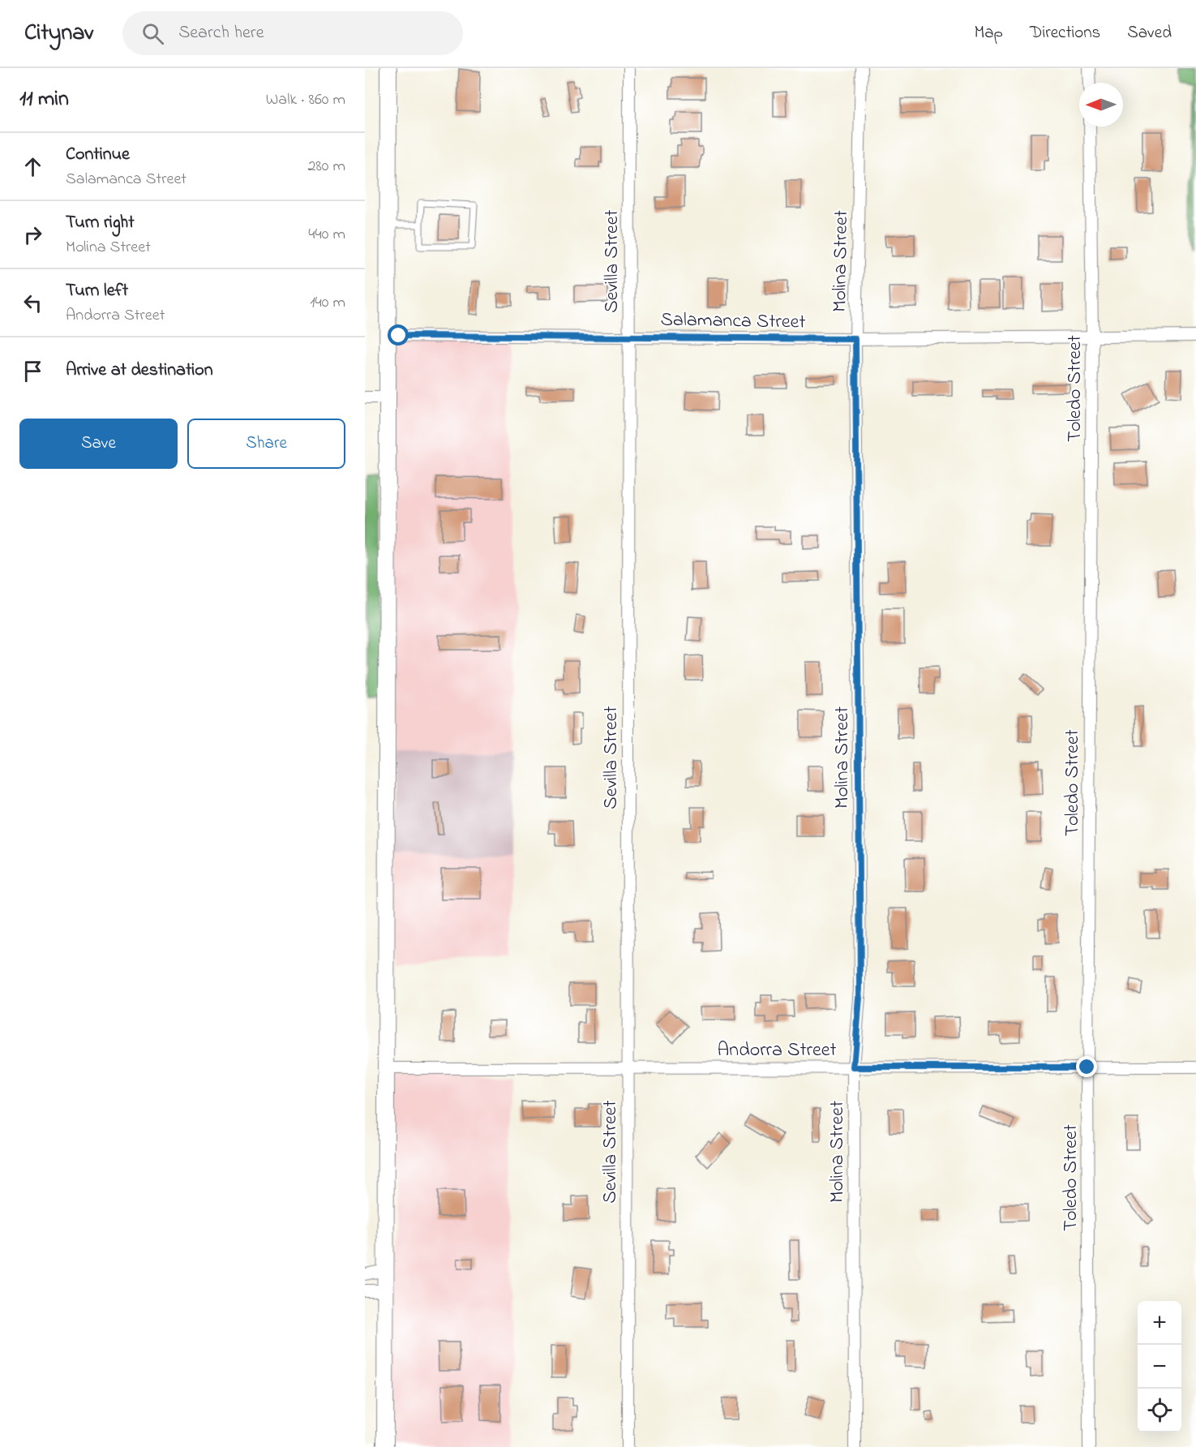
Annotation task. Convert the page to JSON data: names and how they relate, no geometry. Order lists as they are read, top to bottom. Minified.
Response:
{"streets":{"street":["Sevilla Street","Molina Street","Salamanca Street","Toledo Street","Andorra Street"]},"crossings":[["Sevilla Street","Salamanca Street"],["Sevilla Street","Andorra Street"],["Molina Street","Salamanca Street"],["Molina Street","Andorra Street"],["Salamanca Street","Toledo Street"],["Toledo Street","Andorra Street"]],"north":"left","page":{"header":"Citynav","search":"Search here","nav":["Map","Directions","Saved"],"heading":["11 min","Walk · 860 m"],"list":[["Continue","Salamanca Street","280 m"],["Turn right","Molina Street","440 m"],["Turn left","Andorra Street","140 m"],"Arrive at destination"],"buttons":["Save","Share"],"map_buttons":["+","−"]}}
